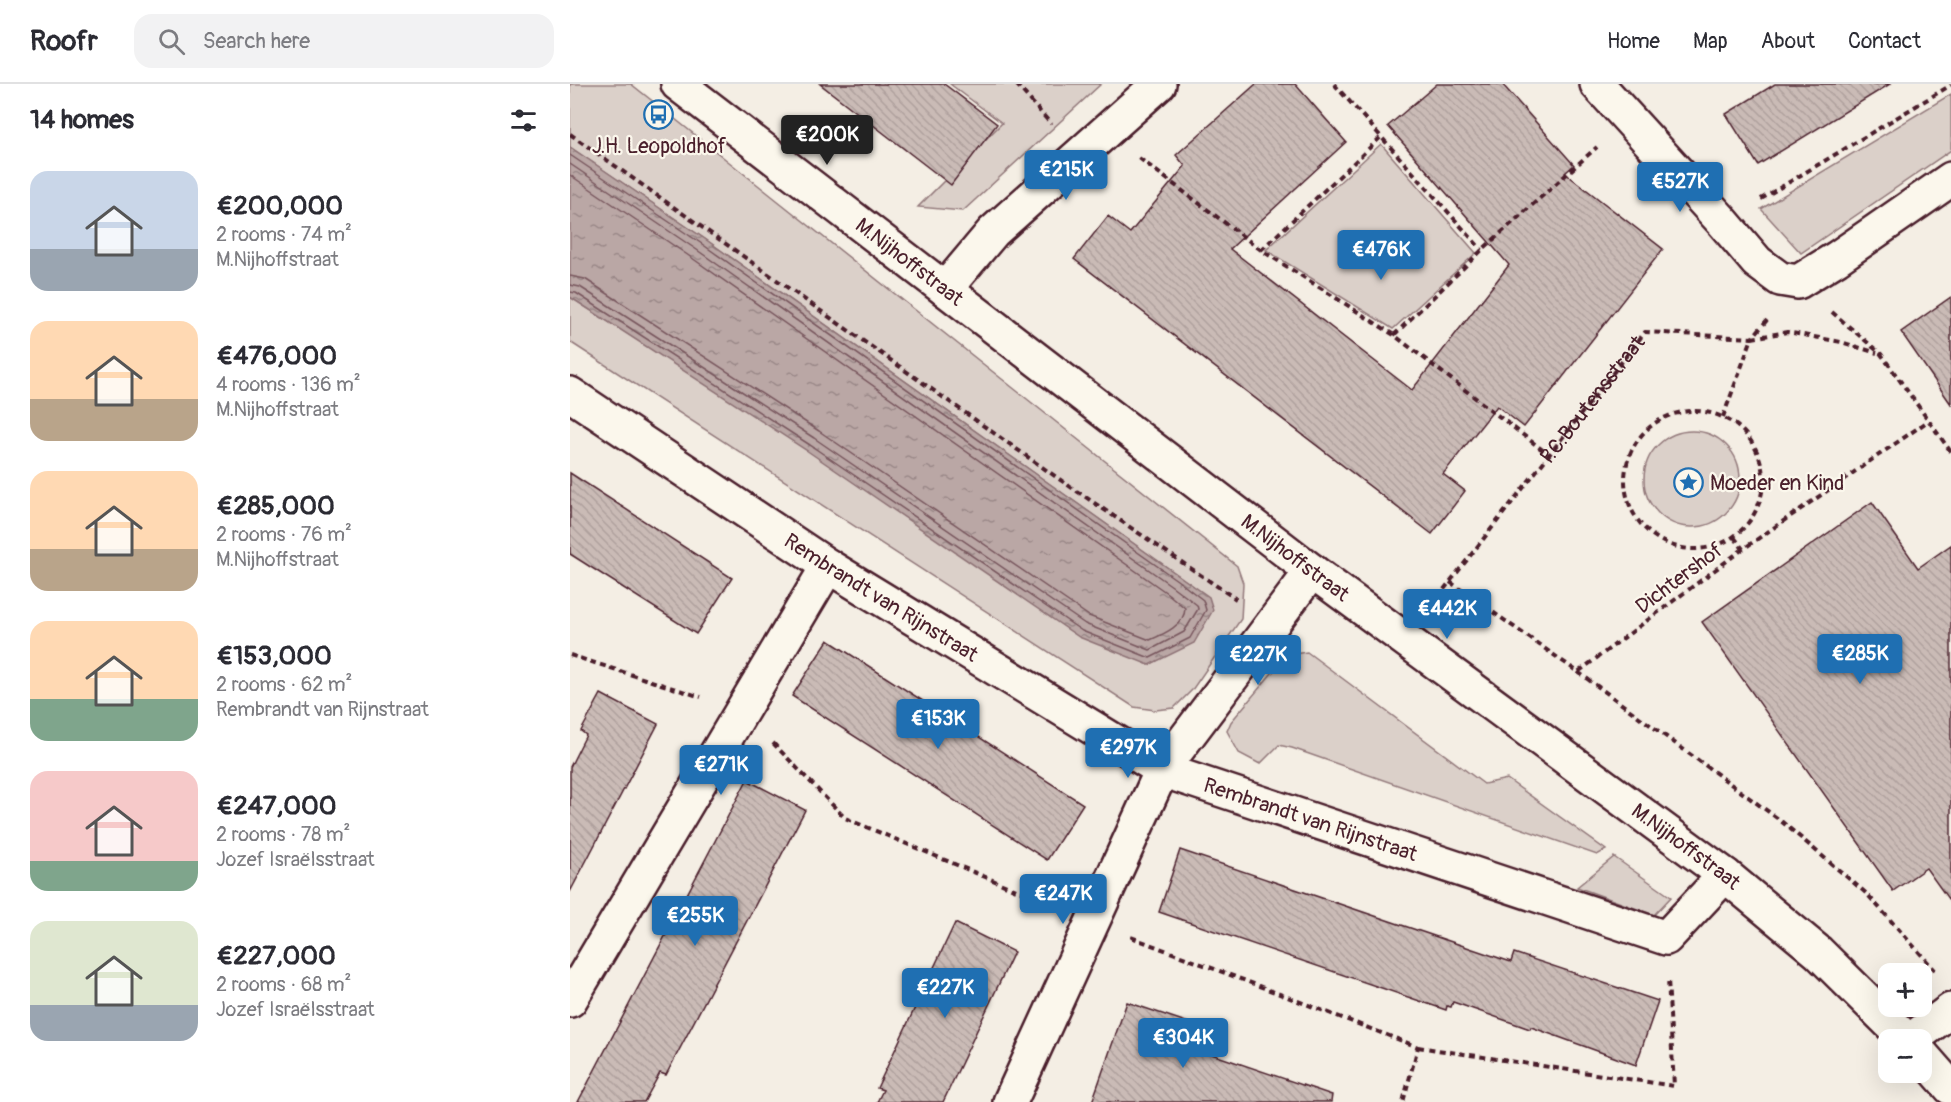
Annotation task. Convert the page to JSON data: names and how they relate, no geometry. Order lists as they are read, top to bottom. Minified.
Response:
{"streets":{"street":["M.Nijhoffstraat","Rembrandt van Rijnstraat"],"path":["P.C.Boutensstraat","Dichtershof"]},"crossings":[["M.Nijhoffstraat","P.C.Boutensstraat"]],"places":{"bus stop":["J.H. Leopoldhof"],"place":["Moeder en Kind"]},"page":{"header":"Roofr","search":"Search here","nav":["Home","Map","About","Contact"],"heading":"14 homes","price":["€200K","€215K","€527K","€476K","€442K","€285K","€227K","€153K","€297K","€271K","€247K","€255K","€227K","€304K"],"list":[{"name":"€200,000","note":"2 rooms · 74 m² · M.Nijhoffstraat"},{"name":"€476,000","note":"4 rooms · 136 m² · M.Nijhoffstraat"},{"name":"€285,000","note":"2 rooms · 76 m² · M.Nijhoffstraat"},{"name":"€153,000","note":"2 rooms · 62 m² · Rembrandt van Rijnstraat"},{"name":"€247,000","note":"2 rooms · 78 m² · Jozef Israëlsstraat"},{"name":"€227,000","note":"2 rooms · 68 m² · Jozef Israëlsstraat"}],"map_buttons":["+","−"]}}
